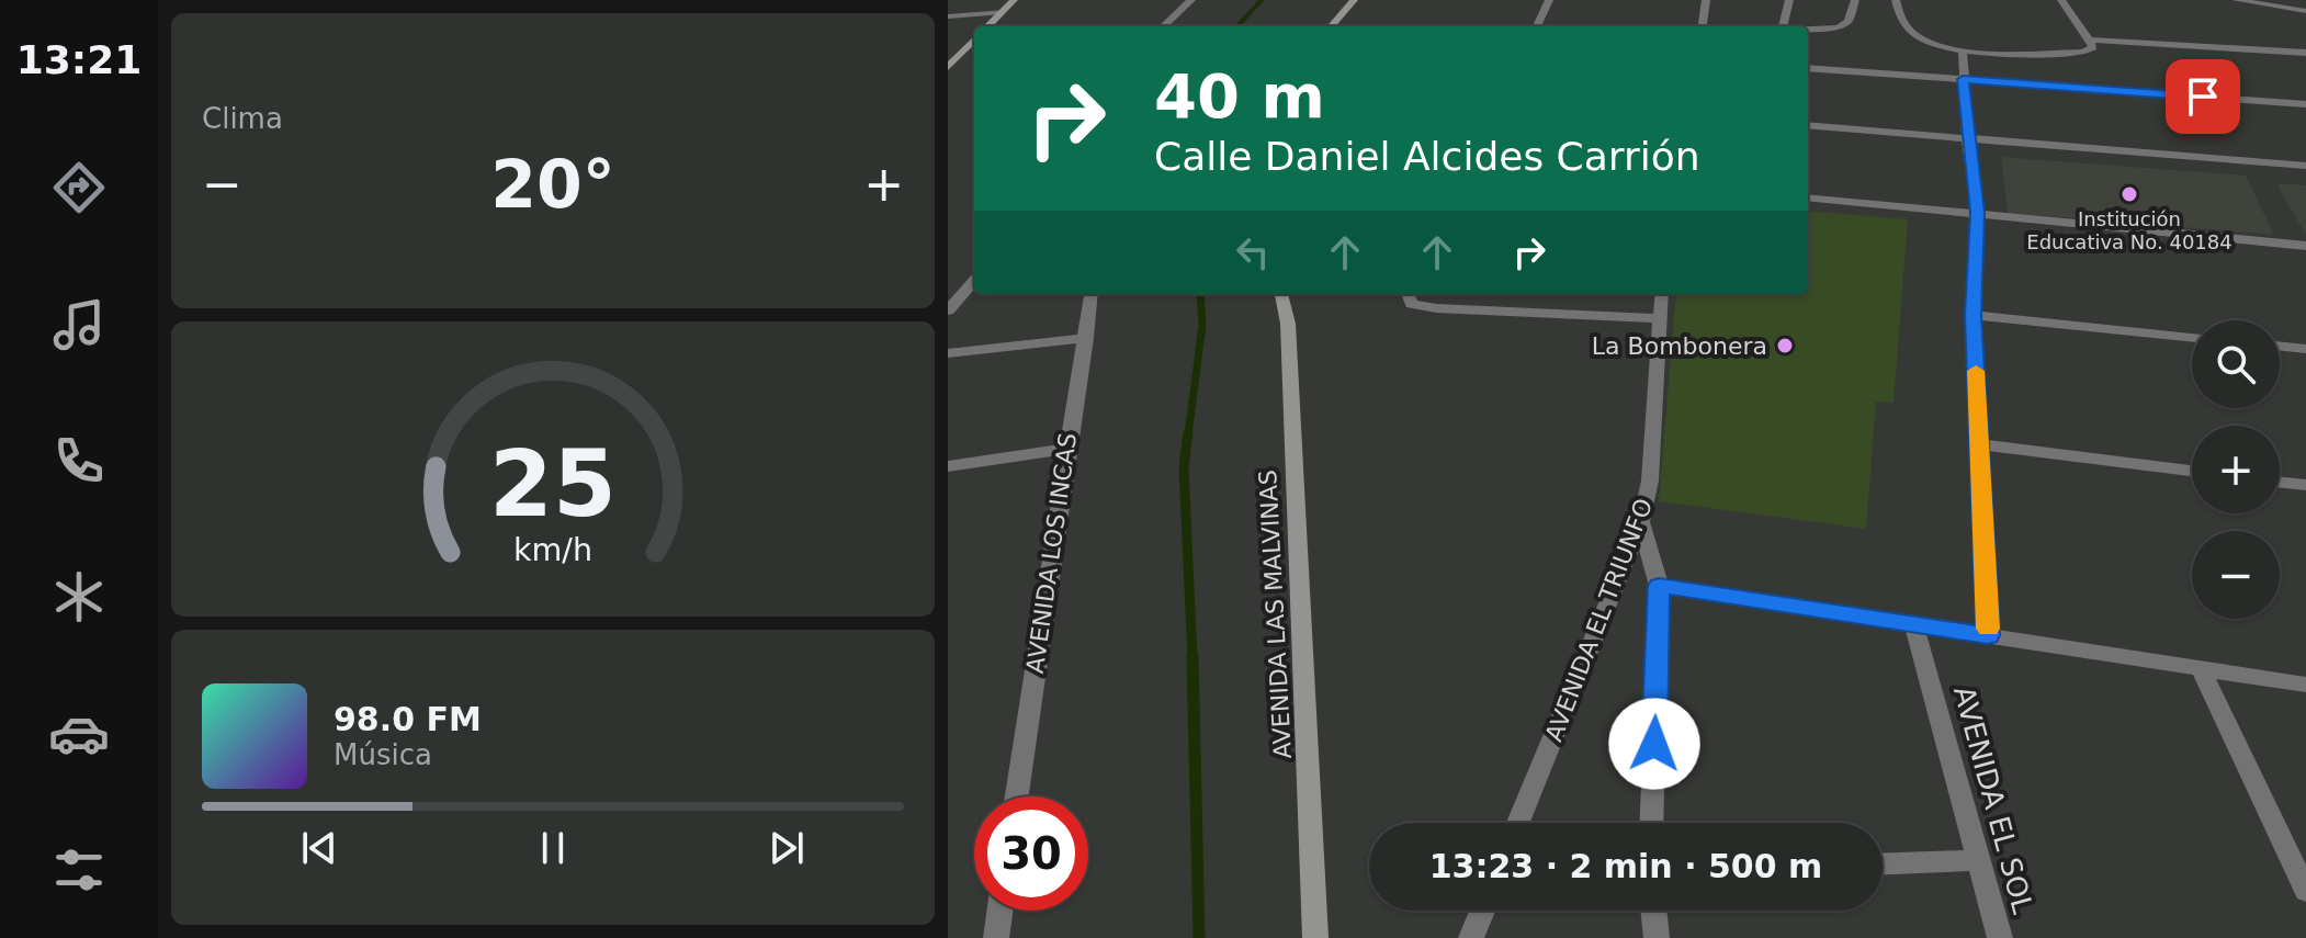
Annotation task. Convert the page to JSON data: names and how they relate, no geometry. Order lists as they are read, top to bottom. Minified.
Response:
{"streets":{"street":["AVENIDA LOS INCAS","AVENIDA LAS MALVINAS","AVENIDA EL TRIUNFO","AVENIDA EL SOL"]},"places":["Institución Educativa No. 40184","La Bombonera"],"page":{"tabs":"13:21","tile":"Clima","turn":["40 m","Calle Daniel Alcides Carrión"],"heat":["−","20°","+"],"map_buttons":["+","−"],"song":["98.0 FM","Música"],"limit":"30","trip":"13:23 · 2 min · 500 m","gauge":["25","km/h"]}}
